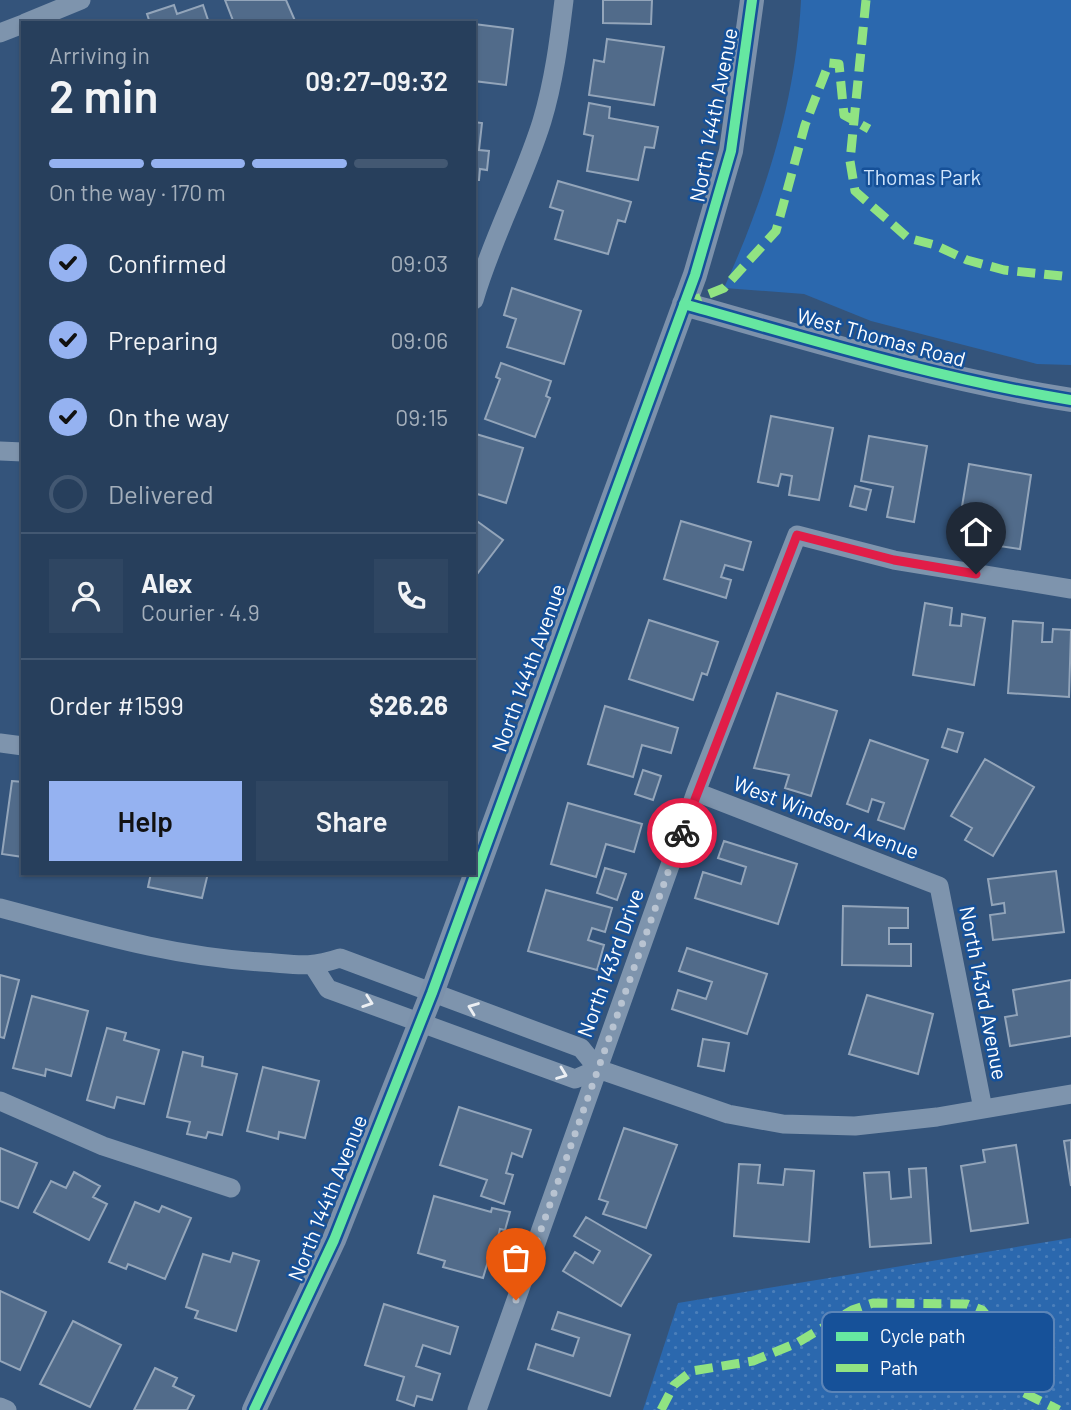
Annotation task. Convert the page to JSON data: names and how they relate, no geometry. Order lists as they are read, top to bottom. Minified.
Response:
{"streets":{"main road":["North 144th Avenue","West Thomas Road"],"street":["West Windsor Avenue","North 143rd Drive","North 143rd Avenue"]},"crossings":[["North 144th Avenue","West Thomas Road"],["West Windsor Avenue","North 143rd Drive"],["West Windsor Avenue","North 143rd Avenue"]],"parks":["Thomas Park"],"legend":["Cycle path","Path"],"page":{"heading":["2 min","Arriving in","09:27–09:32"],"panel":["Alex","Courier · 4.9","Order #1599","$26.26"],"bar":"On the way · 170 m","list":[["Confirmed","09:03"],["Preparing","09:06"],["On the way","09:15"],"Delivered"],"buttons":["Help","Share"]}}
